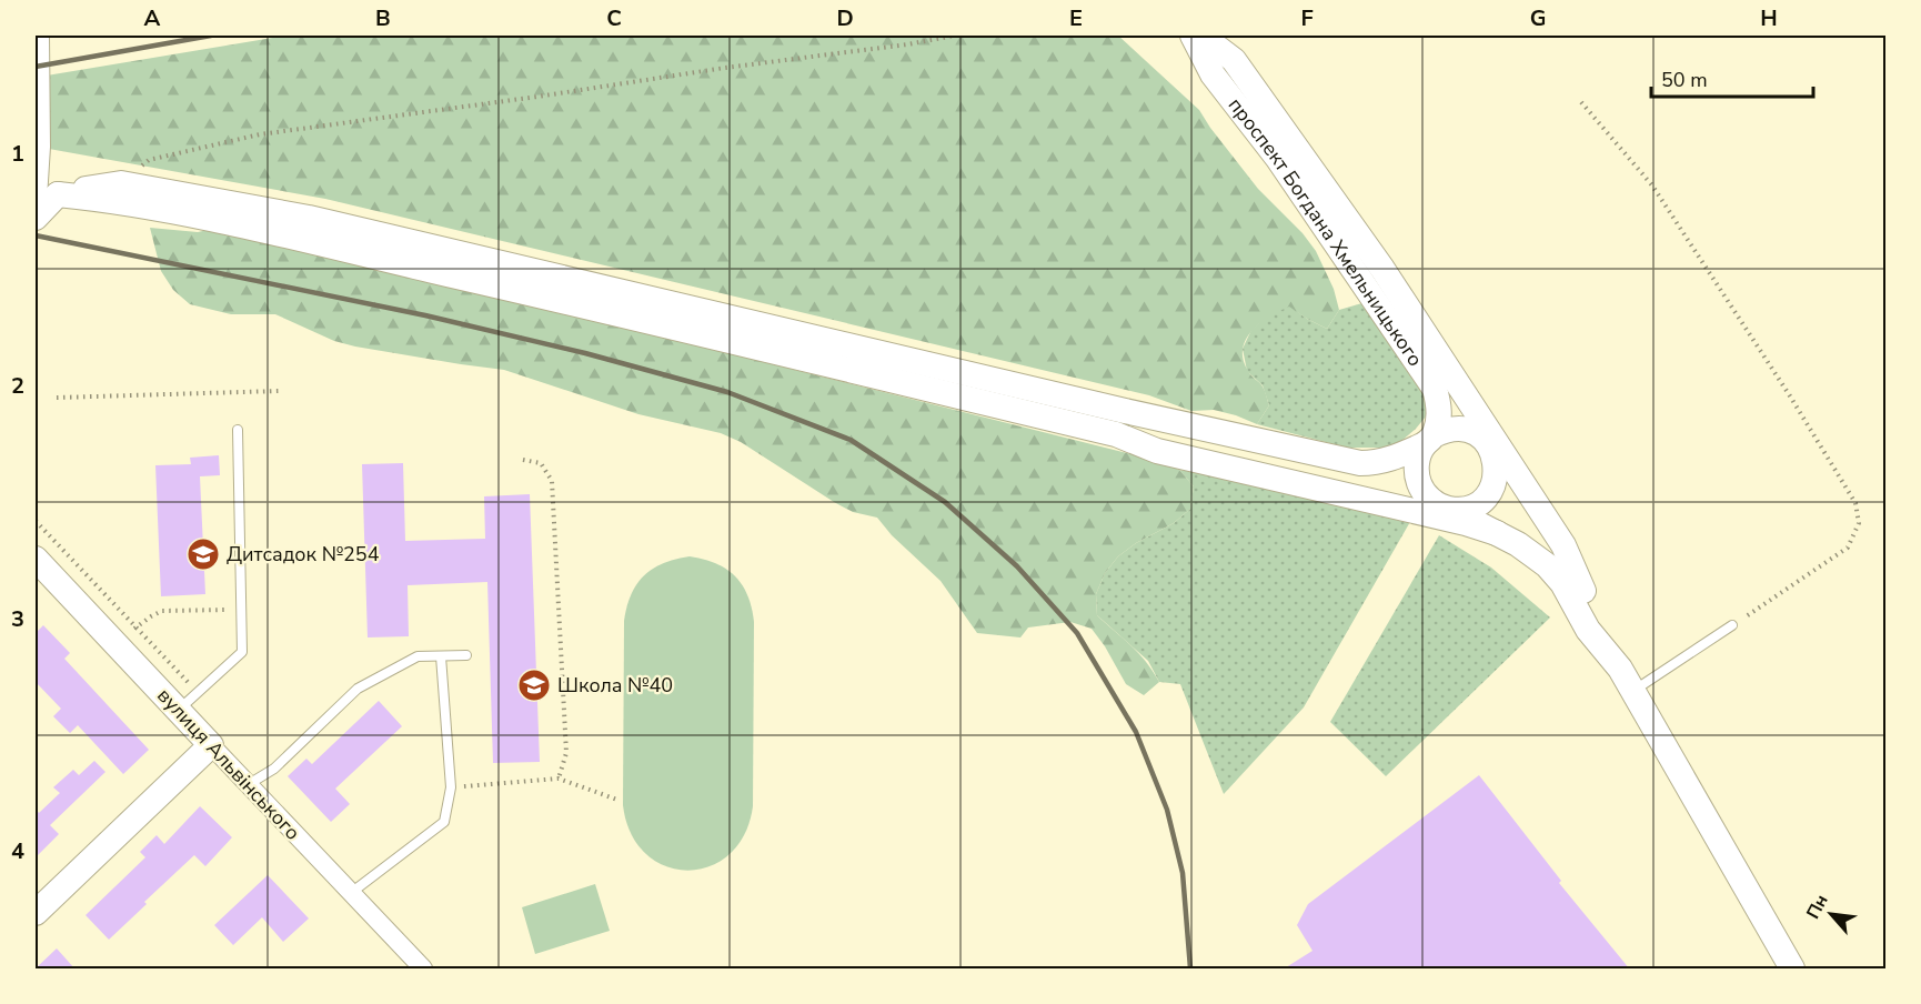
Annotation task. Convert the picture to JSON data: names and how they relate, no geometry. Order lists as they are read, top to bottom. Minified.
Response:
{"streets":{"street":["проспект Богдана Хмельницького","вулиця Альвінського"]},"places":{"school or university":["Дитсадок №254","Школа №40"]},"scale_bar":"50 m","north":"top left","grid":{"columns":["A","B","C","D","E","F","G","H"],"rows":["1","2","3","4"]}}
